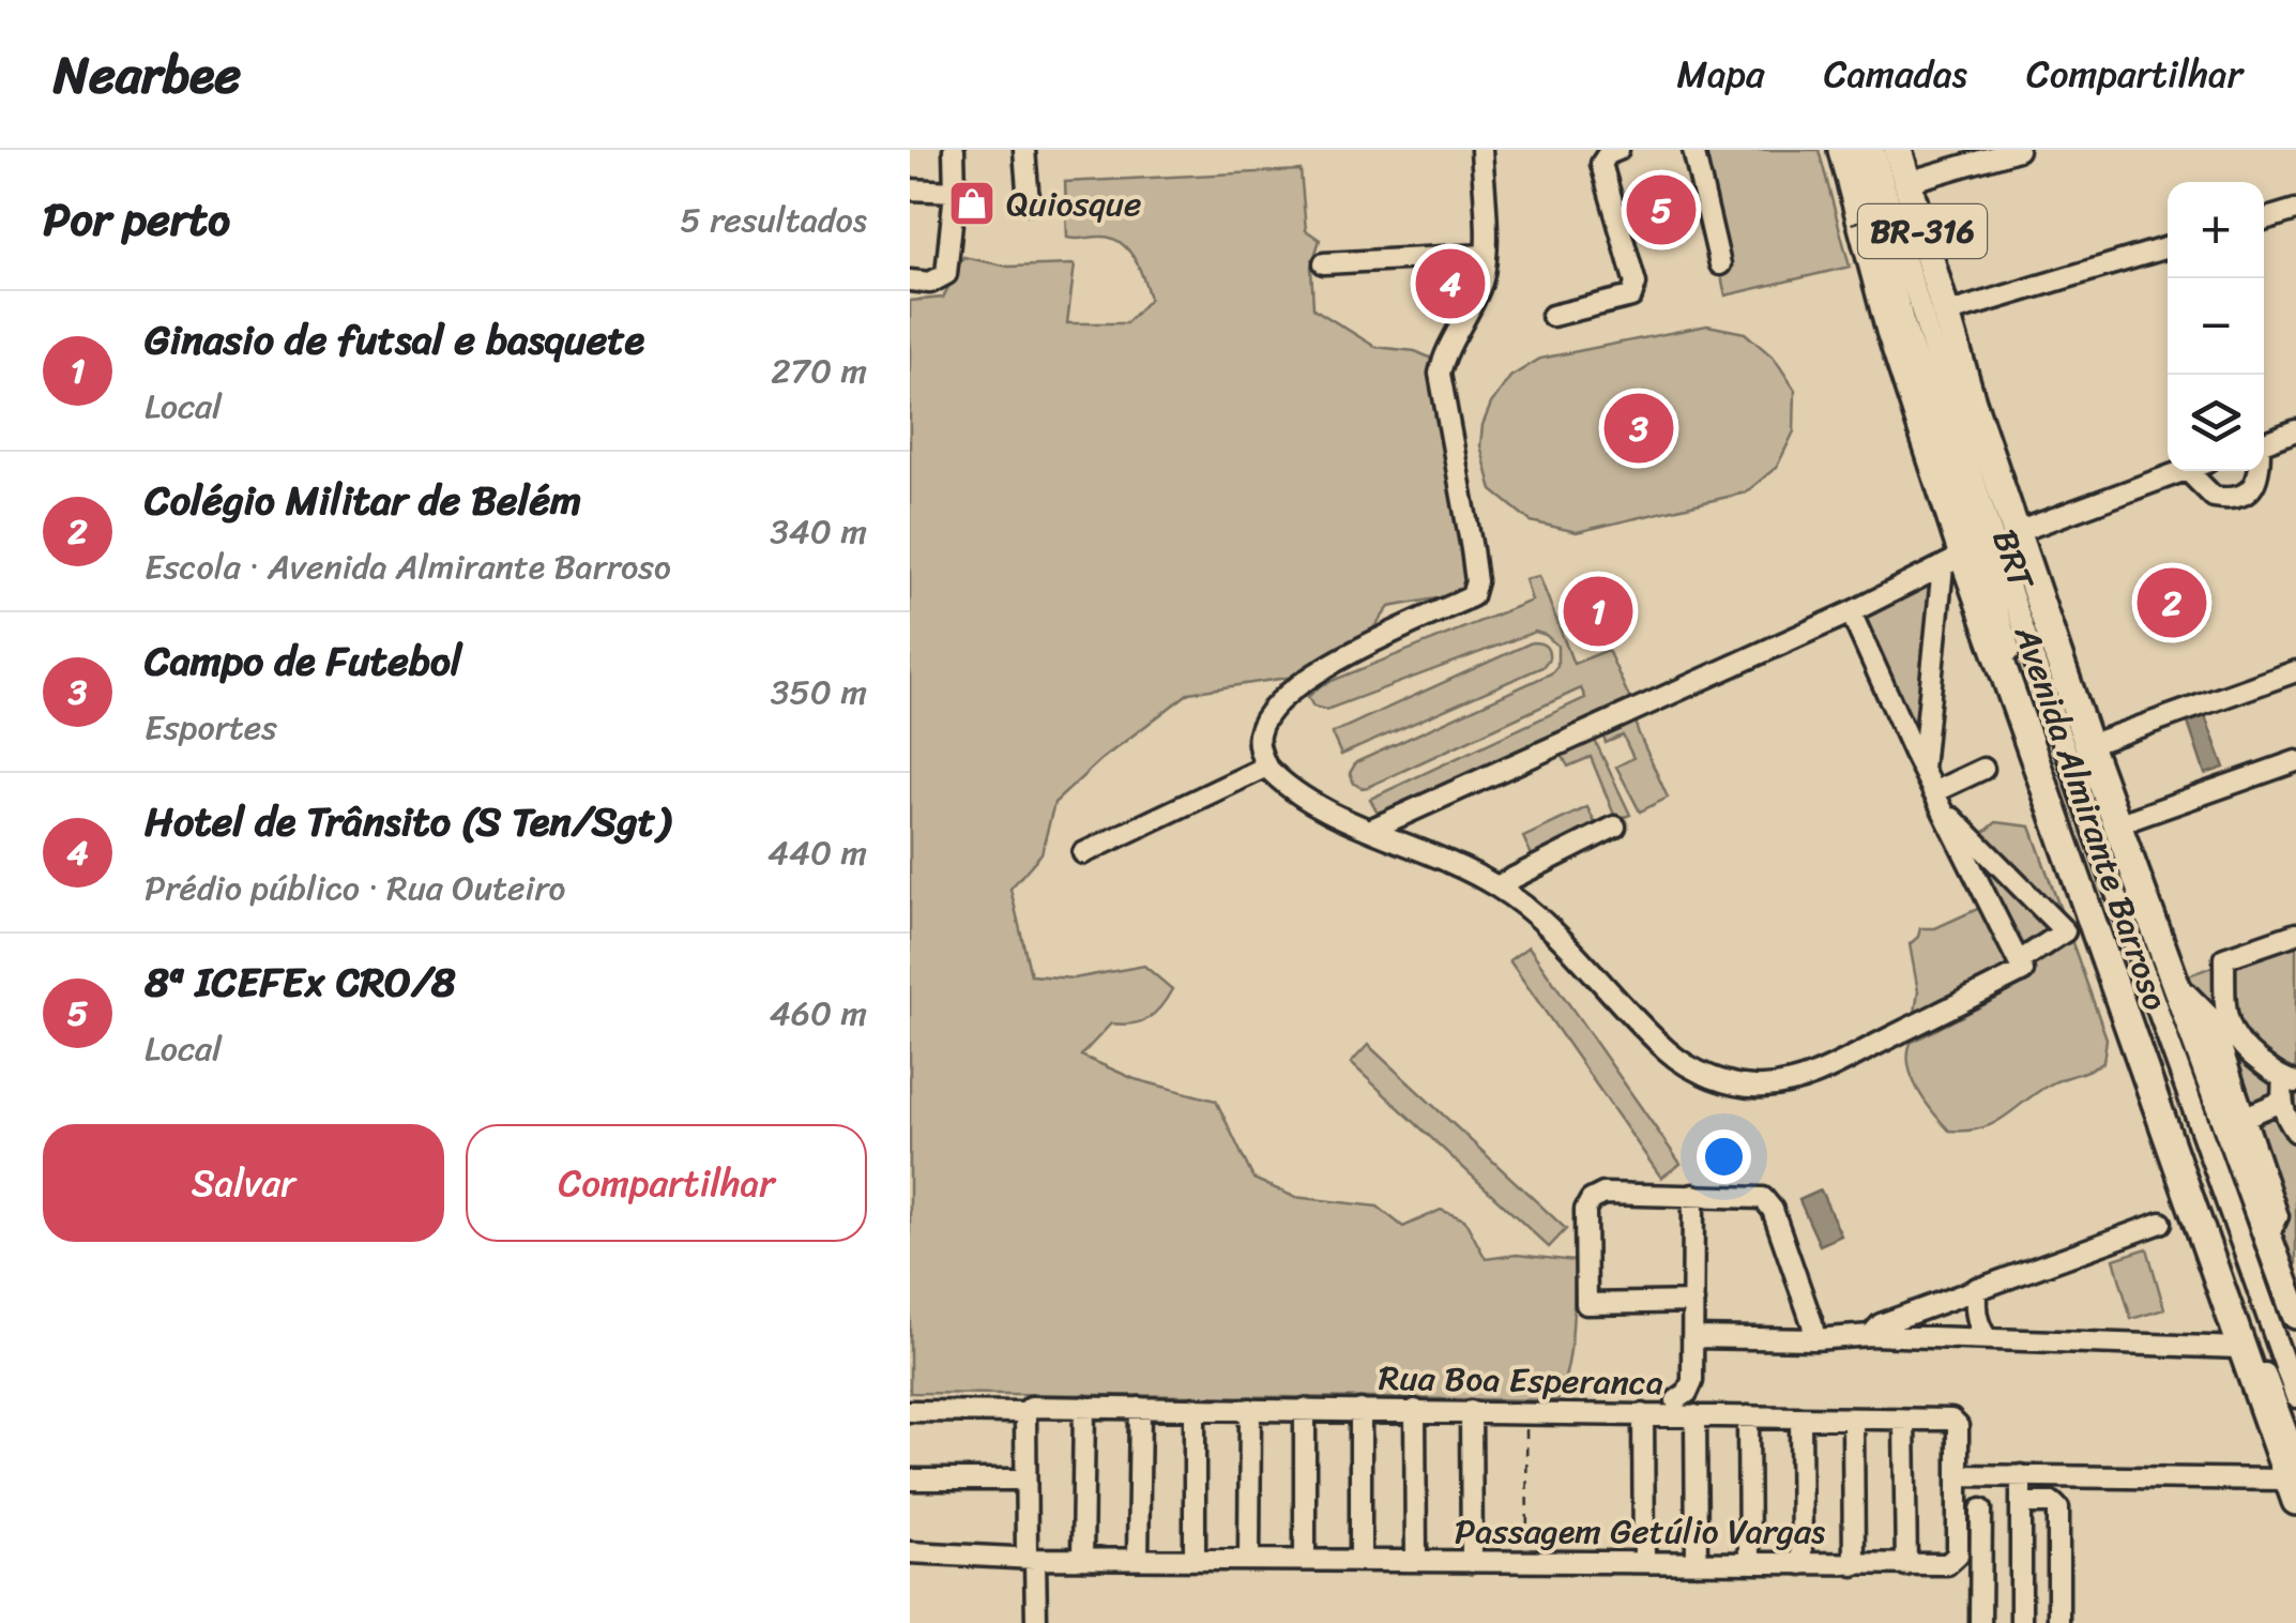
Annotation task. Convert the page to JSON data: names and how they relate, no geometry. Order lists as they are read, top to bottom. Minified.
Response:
{"streets":{"highway":["BR-316","Avenida Almirante Barroso"],"street":["BRT","Rua Boa Esperanca","Passagem Getúlio Vargas"]},"crossings":[["BRT","Avenida Almirante Barroso"],["Rua Boa Esperanca","Passagem Getúlio Vargas"]],"places":{"shop":["Quiosque"]},"page":{"header":"Nearbee","nav":["Mapa","Camadas","Compartilhar"],"heading":["Por perto","5 resultados"],"pins":["5","4","3","2","1"],"map_buttons":["+","−"],"list":[{"mark":"1","name":"Ginasio de futsal e basquete","note":"Local","value":"270 m"},{"mark":"2","name":"Colégio Militar de Belém","note":"Escola · Avenida Almirante Barroso","value":"340 m"},{"mark":"3","name":"Campo de Futebol","note":"Esportes","value":"350 m"},{"mark":"4","name":"Hotel de Trânsito (S Ten/Sgt)","note":"Prédio público · Rua Outeiro","value":"440 m"},{"mark":"5","name":"8ª ICEFEx CRO/8","note":"Local","value":"460 m"}],"buttons":["Salvar","Compartilhar"]}}
